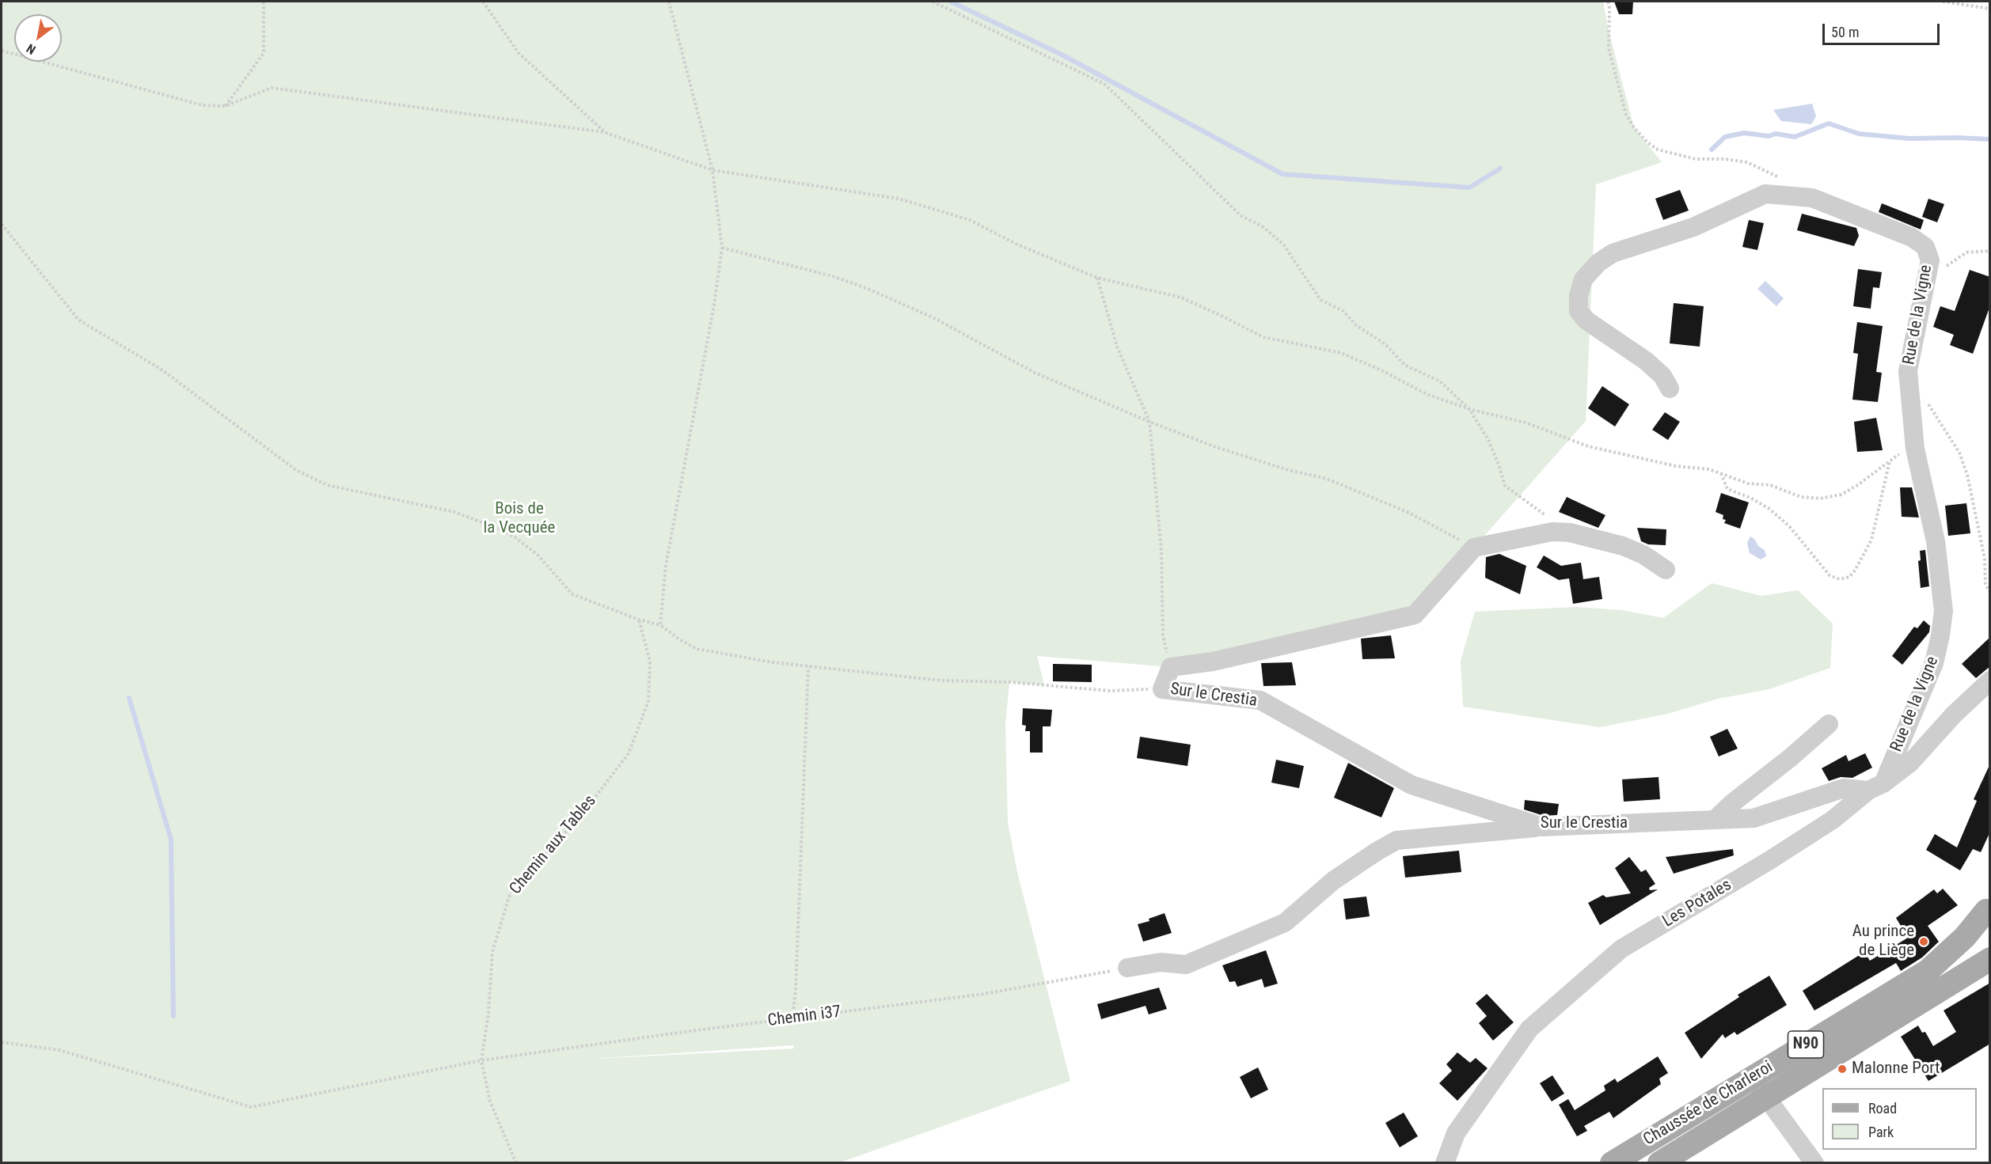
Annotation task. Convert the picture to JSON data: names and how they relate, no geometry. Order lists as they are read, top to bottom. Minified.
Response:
{"streets":{"main road":["N90","Chaussée de Charleroi"],"street":["Rue de la Vigne","Sur le Crestia","Les Potales"],"path":["Chemin aux Tables","Chemin i37"]},"crossings":[["Rue de la Vigne","Sur le Crestia"],["Rue de la Vigne","Les Potales"],["Sur le Crestia","Les Potales"],["Chemin aux Tables","Chemin i37"]],"parks":["Bois de la Vecquée"],"places":["Au prince de Liège","Malonne Port"],"legend":["Road","Park"],"scale_bar":"50 m","north":"bottom left"}
